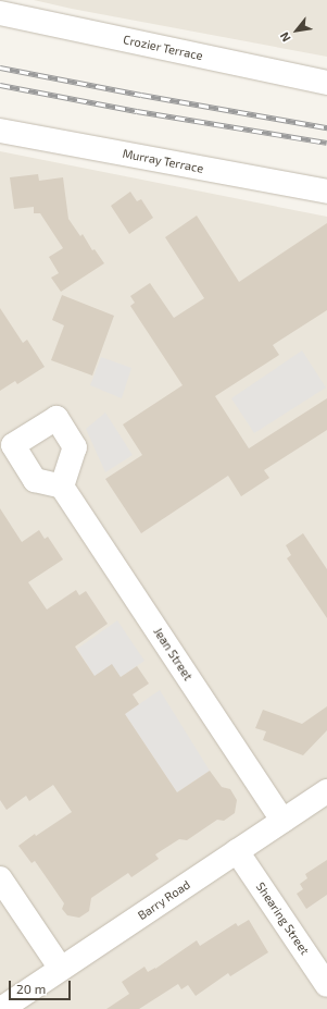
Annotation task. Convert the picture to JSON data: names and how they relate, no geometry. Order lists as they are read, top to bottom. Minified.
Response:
{"streets":{"street":["Crozier Terrace","Murray Terrace","Jean Street","Barry Road","Shearing Street"]},"crossings":[["Jean Street","Barry Road"],["Barry Road","Shearing Street"]],"scale_bar":"20 m","north":"bottom left"}
